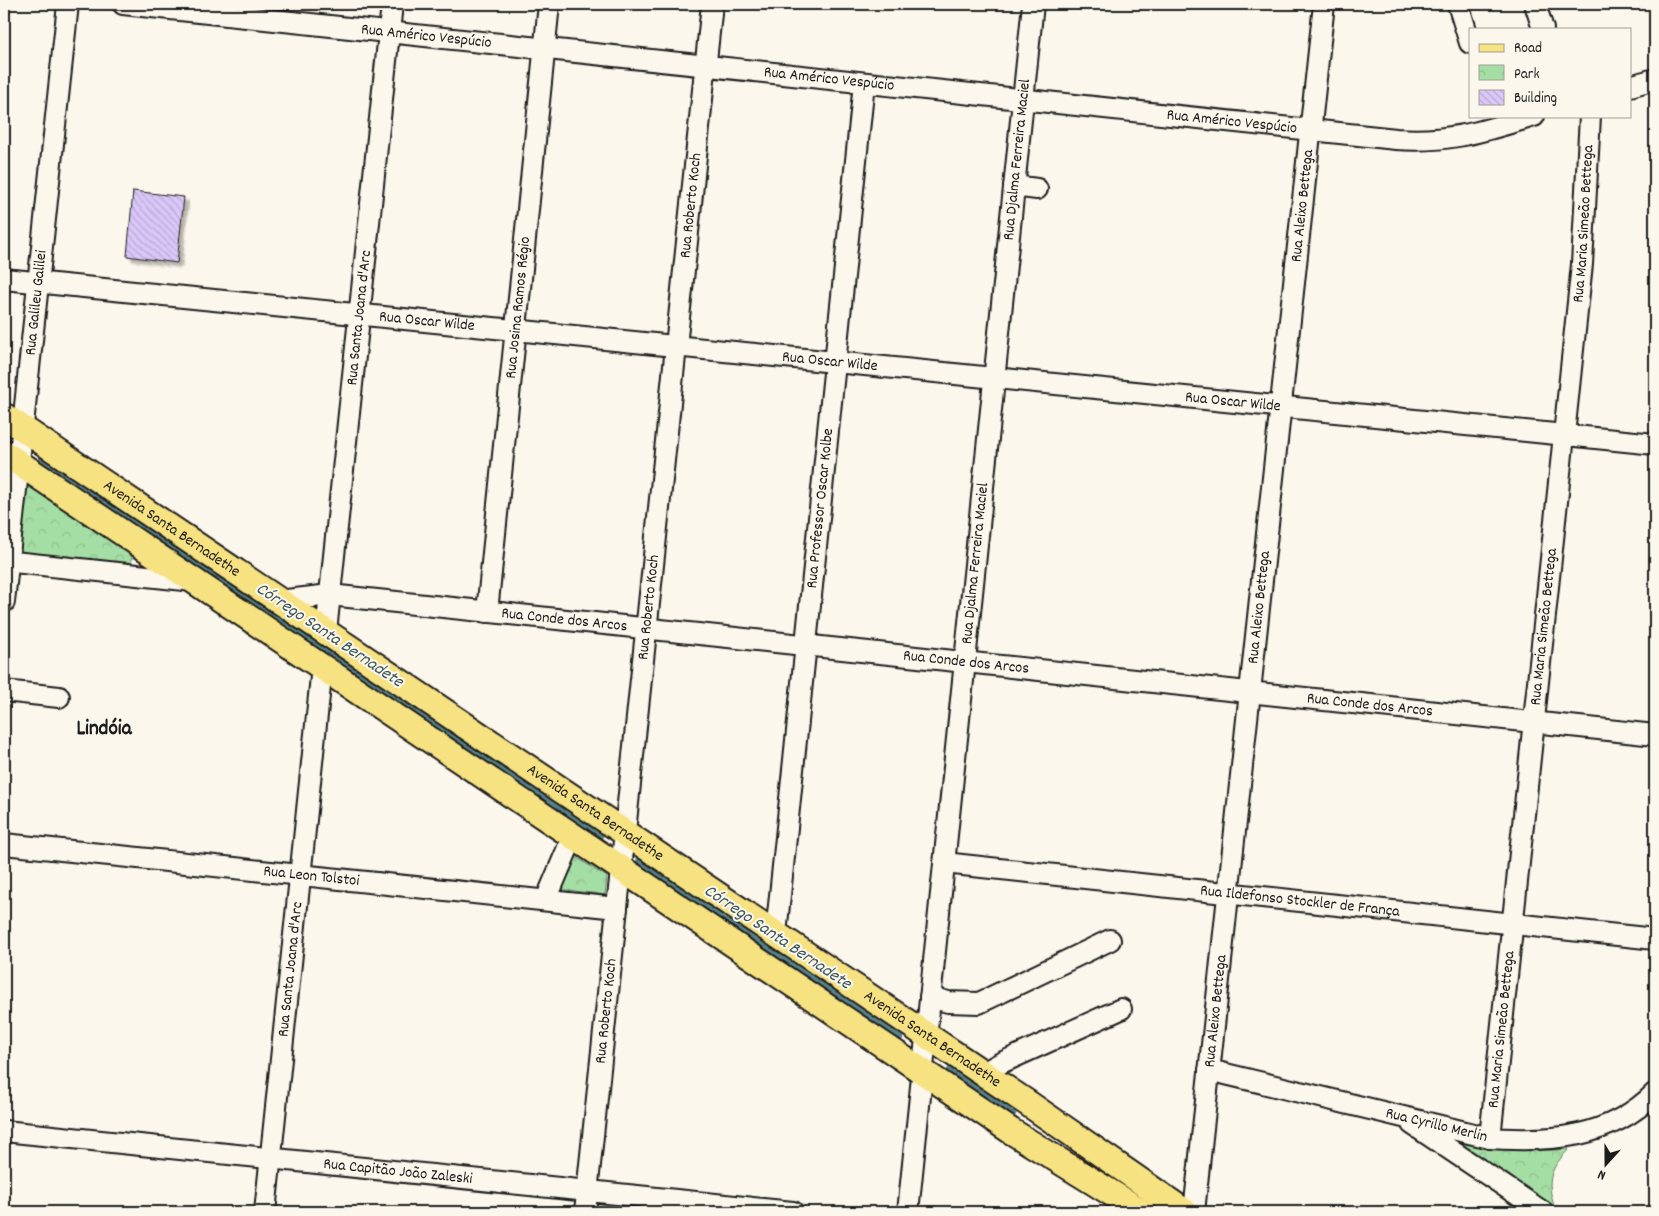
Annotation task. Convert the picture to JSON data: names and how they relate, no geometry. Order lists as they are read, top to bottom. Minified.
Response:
{"streets":{"main road":["Avenida Santa Bernadethe"],"street":["Rua Américo Vespúcio","Rua Djalma Ferreira Maciel","Rua Roberto Koch","Rua Aleixo Bettega","Rua Maria Simeão Bettega","Rua Galileu Galilei","Rua Josina Ramos Régio","Rua Santa Joana d'Arc","Rua Oscar Wilde","Rua Professor Oscar Kolbe","Rua Conde dos Arcos","Rua Leon Tolstoi","Rua Ildefonso Stockler de França","Rua Cyrillo Merlin","Rua Capitão João Zaleski"]},"crossings":[["Rua Américo Vespúcio","Rua Djalma Ferreira Maciel"],["Rua Américo Vespúcio","Rua Roberto Koch"],["Rua Américo Vespúcio","Rua Aleixo Bettega"],["Rua Américo Vespúcio","Rua Josina Ramos Régio"],["Rua Américo Vespúcio","Rua Santa Joana d'Arc"],["Rua Américo Vespúcio","Rua Professor Oscar Kolbe"],["Rua Djalma Ferreira Maciel","Rua Oscar Wilde"],["Rua Djalma Ferreira Maciel","Avenida Santa Bernadethe"],["Rua Djalma Ferreira Maciel","Rua Conde dos Arcos"],["Rua Djalma Ferreira Maciel","Rua Ildefonso Stockler de França"],["Rua Roberto Koch","Rua Oscar Wilde"],["Rua Roberto Koch","Avenida Santa Bernadethe"],["Rua Roberto Koch","Rua Conde dos Arcos"],["Rua Roberto Koch","Rua Leon Tolstoi"],["Rua Roberto Koch","Rua Capitão João Zaleski"],["Rua Aleixo Bettega","Rua Oscar Wilde"],["Rua Aleixo Bettega","Rua Conde dos Arcos"],["Rua Aleixo Bettega","Rua Ildefonso Stockler de França"],["Rua Aleixo Bettega","Rua Cyrillo Merlin"],["Rua Maria Simeão Bettega","Rua Oscar Wilde"],["Rua Maria Simeão Bettega","Rua Conde dos Arcos"],["Rua Maria Simeão Bettega","Rua Ildefonso Stockler de França"],["Rua Maria Simeão Bettega","Rua Cyrillo Merlin"],["Rua Galileu Galilei","Rua Oscar Wilde"],["Rua Galileu Galilei","Avenida Santa Bernadethe"],["Rua Josina Ramos Régio","Rua Oscar Wilde"],["Rua Josina Ramos Régio","Rua Conde dos Arcos"],["Rua Santa Joana d'Arc","Rua Oscar Wilde"],["Rua Santa Joana d'Arc","Avenida Santa Bernadethe"],["Rua Santa Joana d'Arc","Rua Conde dos Arcos"],["Rua Santa Joana d'Arc","Rua Leon Tolstoi"],["Rua Santa Joana d'Arc","Rua Capitão João Zaleski"],["Rua Oscar Wilde","Rua Professor Oscar Kolbe"],["Rua Professor Oscar Kolbe","Avenida Santa Bernadethe"],["Rua Professor Oscar Kolbe","Rua Conde dos Arcos"],["Avenida Santa Bernadethe","Rua Conde dos Arcos"]],"districts":["Lindóia"],"water":["Córrego Santa Bernadete"],"legend":["Road","Park","Building"],"north":"bottom"}
